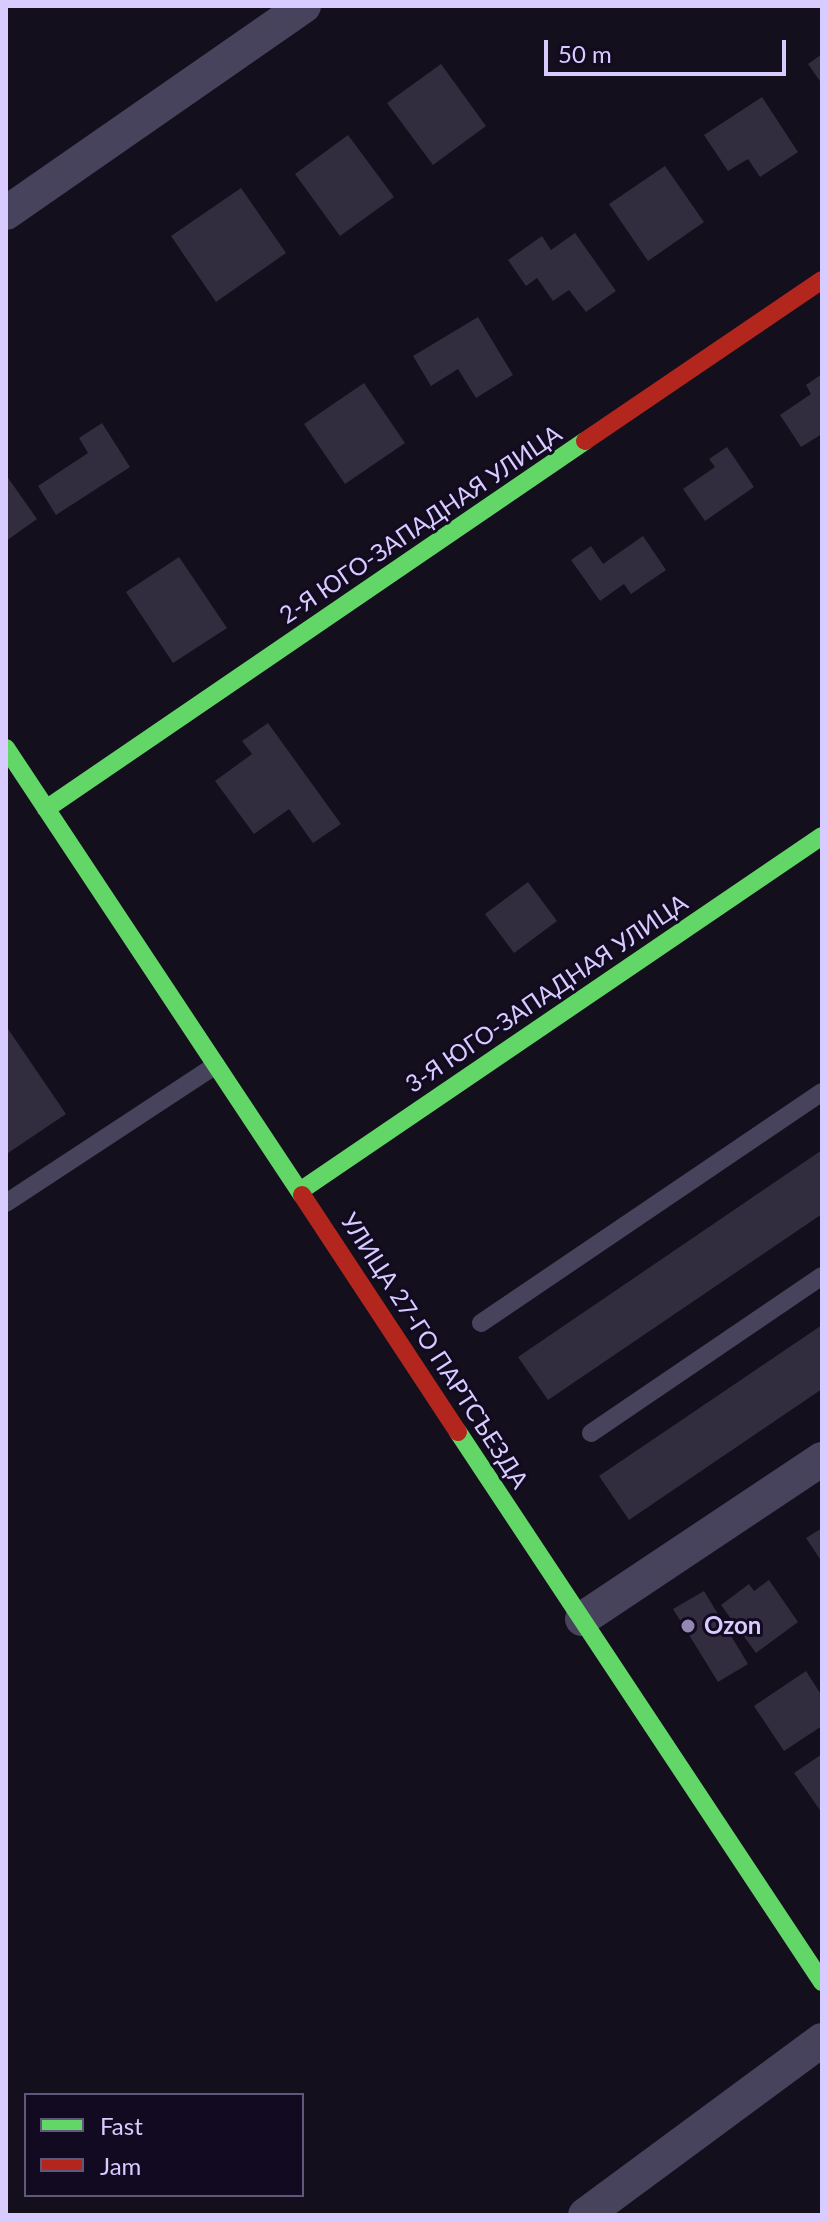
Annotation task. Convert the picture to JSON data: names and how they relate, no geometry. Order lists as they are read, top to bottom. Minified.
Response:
{"streets":{"street":["2-Я ЮГО-ЗАПАДНАЯ УЛИЦА","3-Я ЮГО-ЗАПАДНАЯ УЛИЦА","УЛИЦА 27-ГО ПАРТСЪЕЗДА"]},"crossings":[["2-Я ЮГО-ЗАПАДНАЯ УЛИЦА","УЛИЦА 27-ГО ПАРТСЪЕЗДА"],["3-Я ЮГО-ЗАПАДНАЯ УЛИЦА","УЛИЦА 27-ГО ПАРТСЪЕЗДА"]],"places":["Ozon"],"legend":["Fast","Jam"],"scale_bar":"50 m"}
